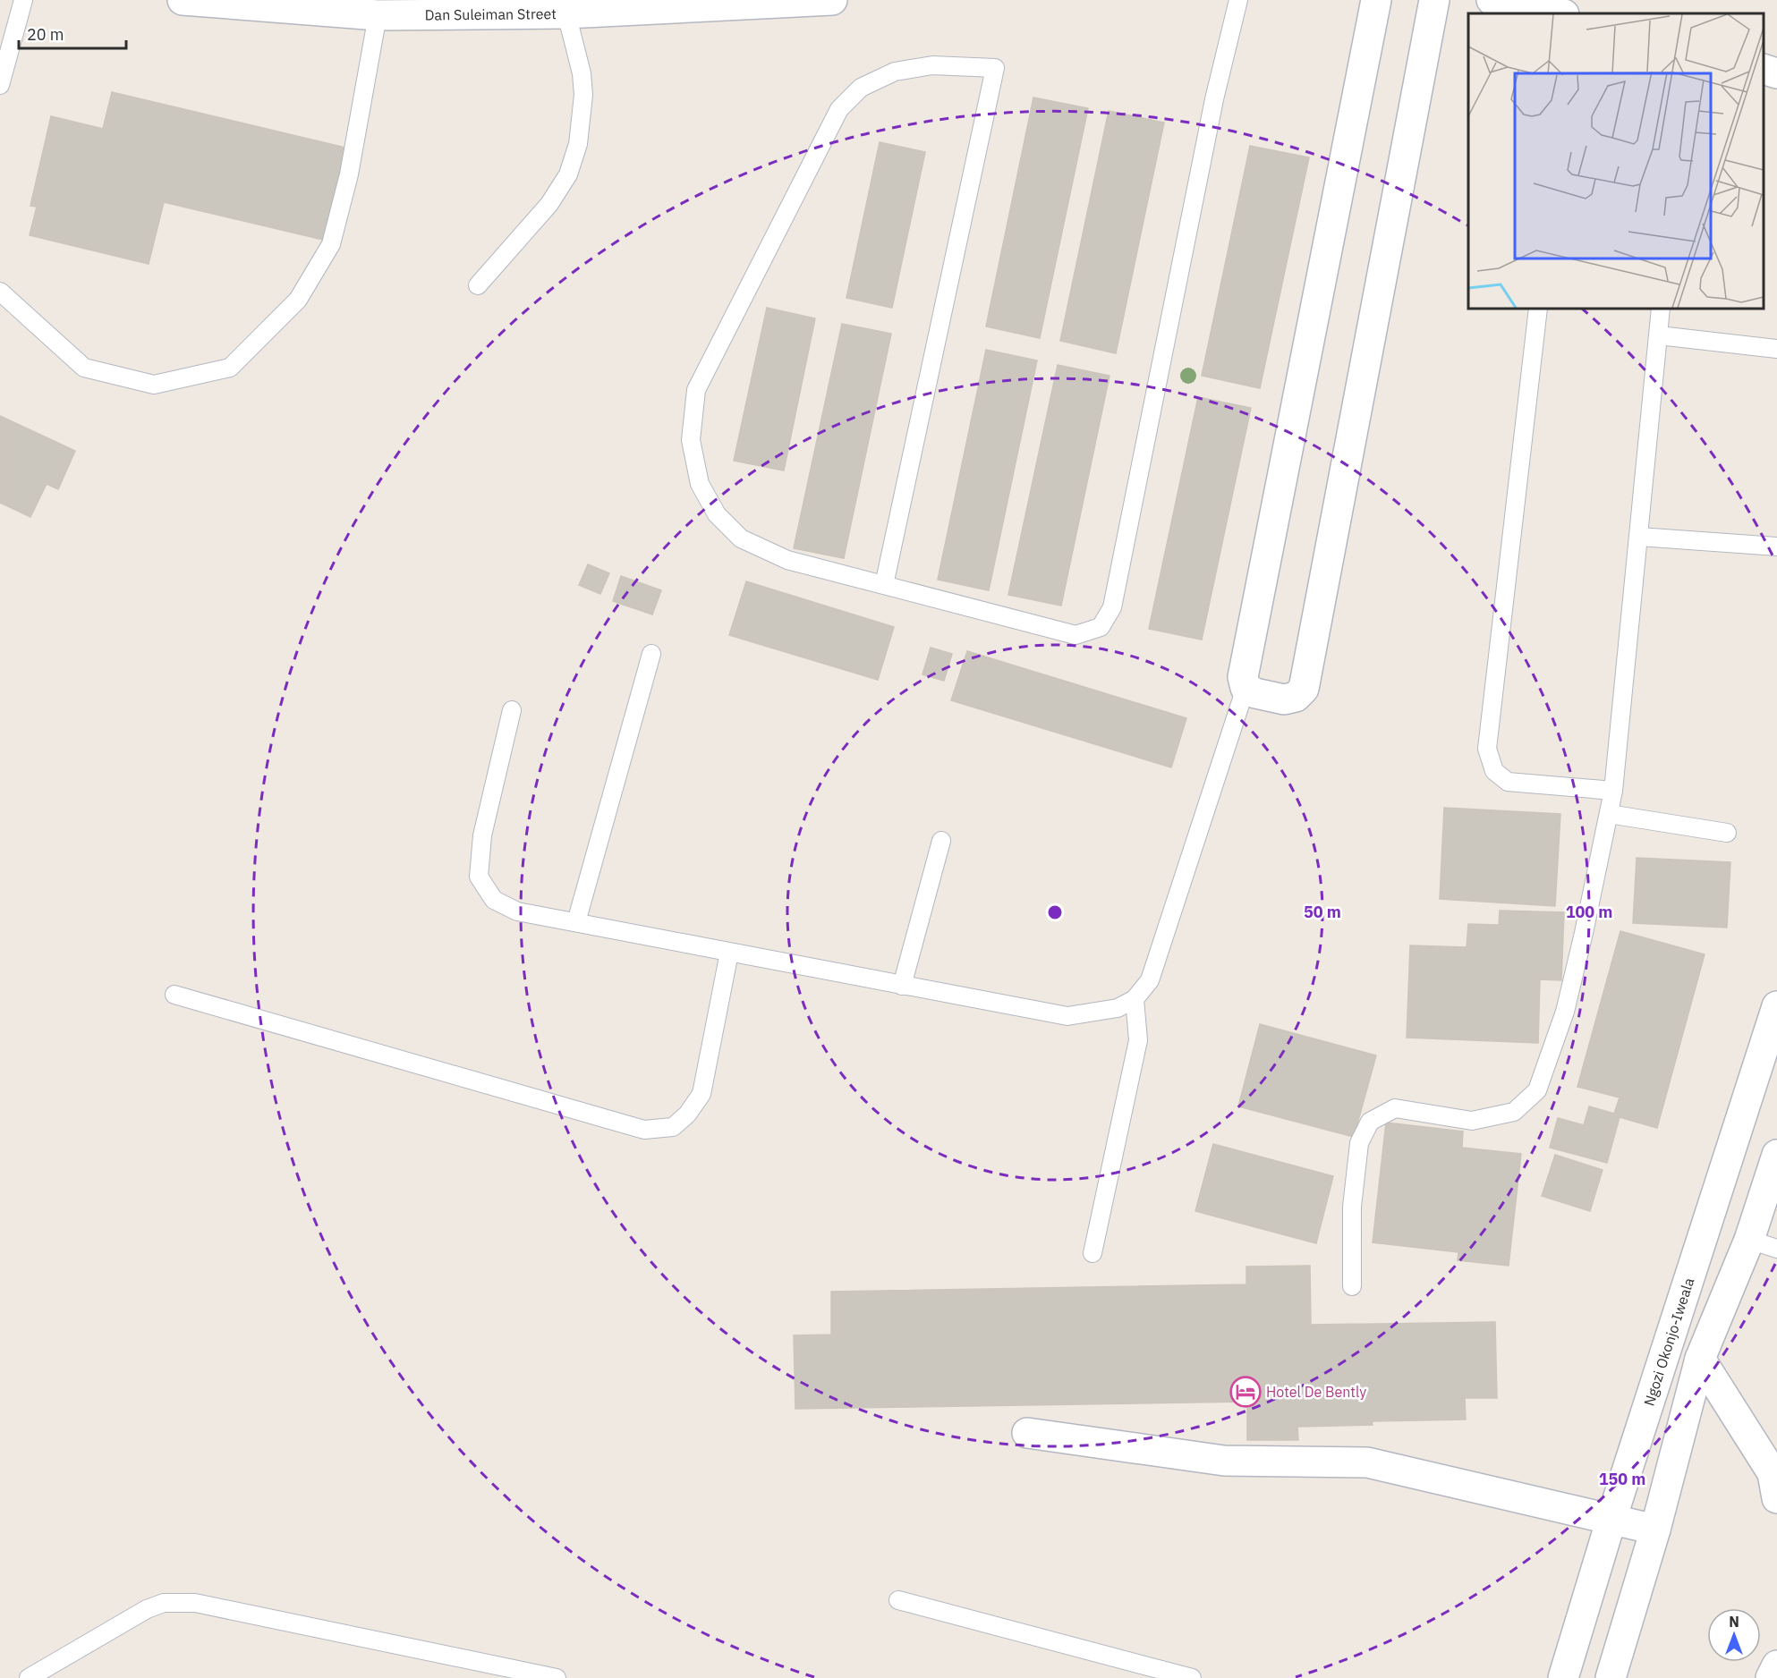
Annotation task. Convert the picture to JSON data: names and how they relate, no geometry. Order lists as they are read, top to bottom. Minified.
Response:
{"streets":{"street":["Dan Suleiman Street","Ngozi Okonjo-Iweala"]},"places":{"hotel":["Hotel De Bently"]},"scale_bar":"20 m","north":"top","rings":["50 m","100 m","150 m"]}
